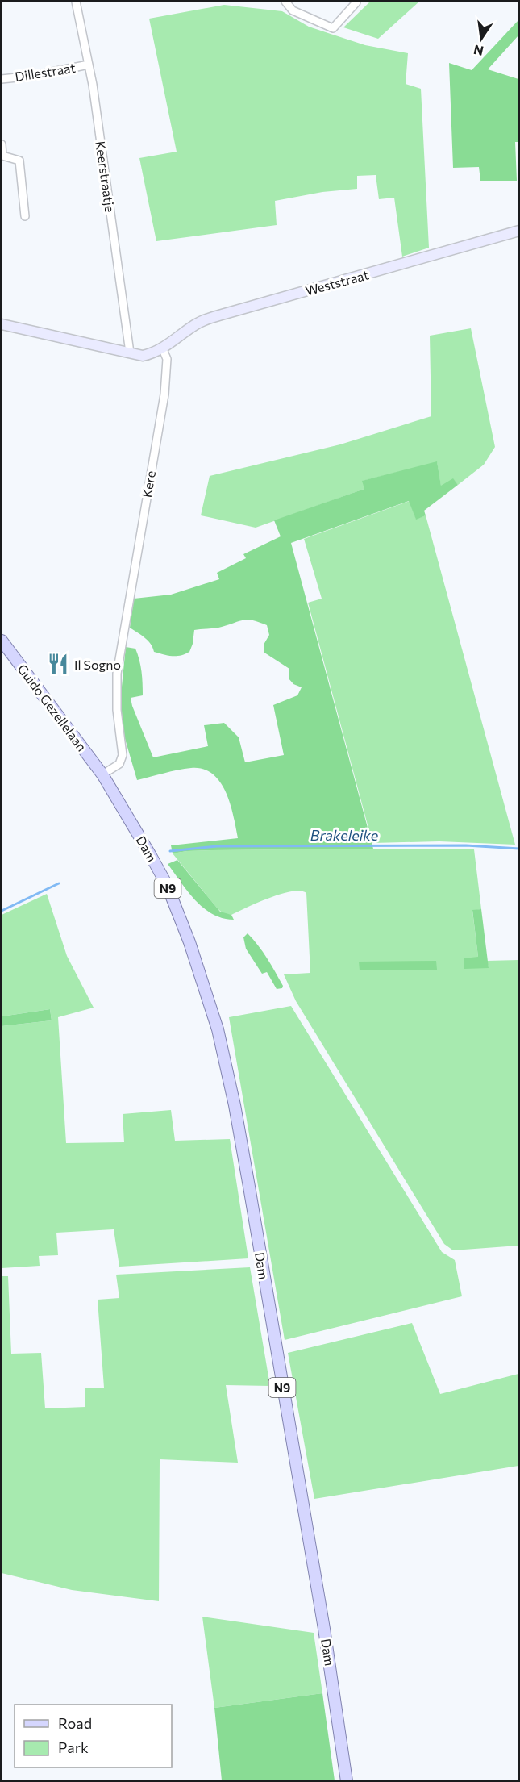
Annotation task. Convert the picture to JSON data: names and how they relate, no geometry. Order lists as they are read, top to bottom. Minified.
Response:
{"streets":{"main road":["Guido Gezellelaan","Dam","N9"],"street":["Dillestraat","Keerstraatje","Weststraat","Kere"]},"crossings":[["Dillestraat","Keerstraatje"],["Weststraat","Kere"],["Kere","Guido Gezellelaan"],["Kere","Dam"],["Guido Gezellelaan","Dam"]],"water":["Brakeleike"],"places":{"restaurant":["Il Sogno"]},"legend":["Road","Park"],"north":"bottom"}
